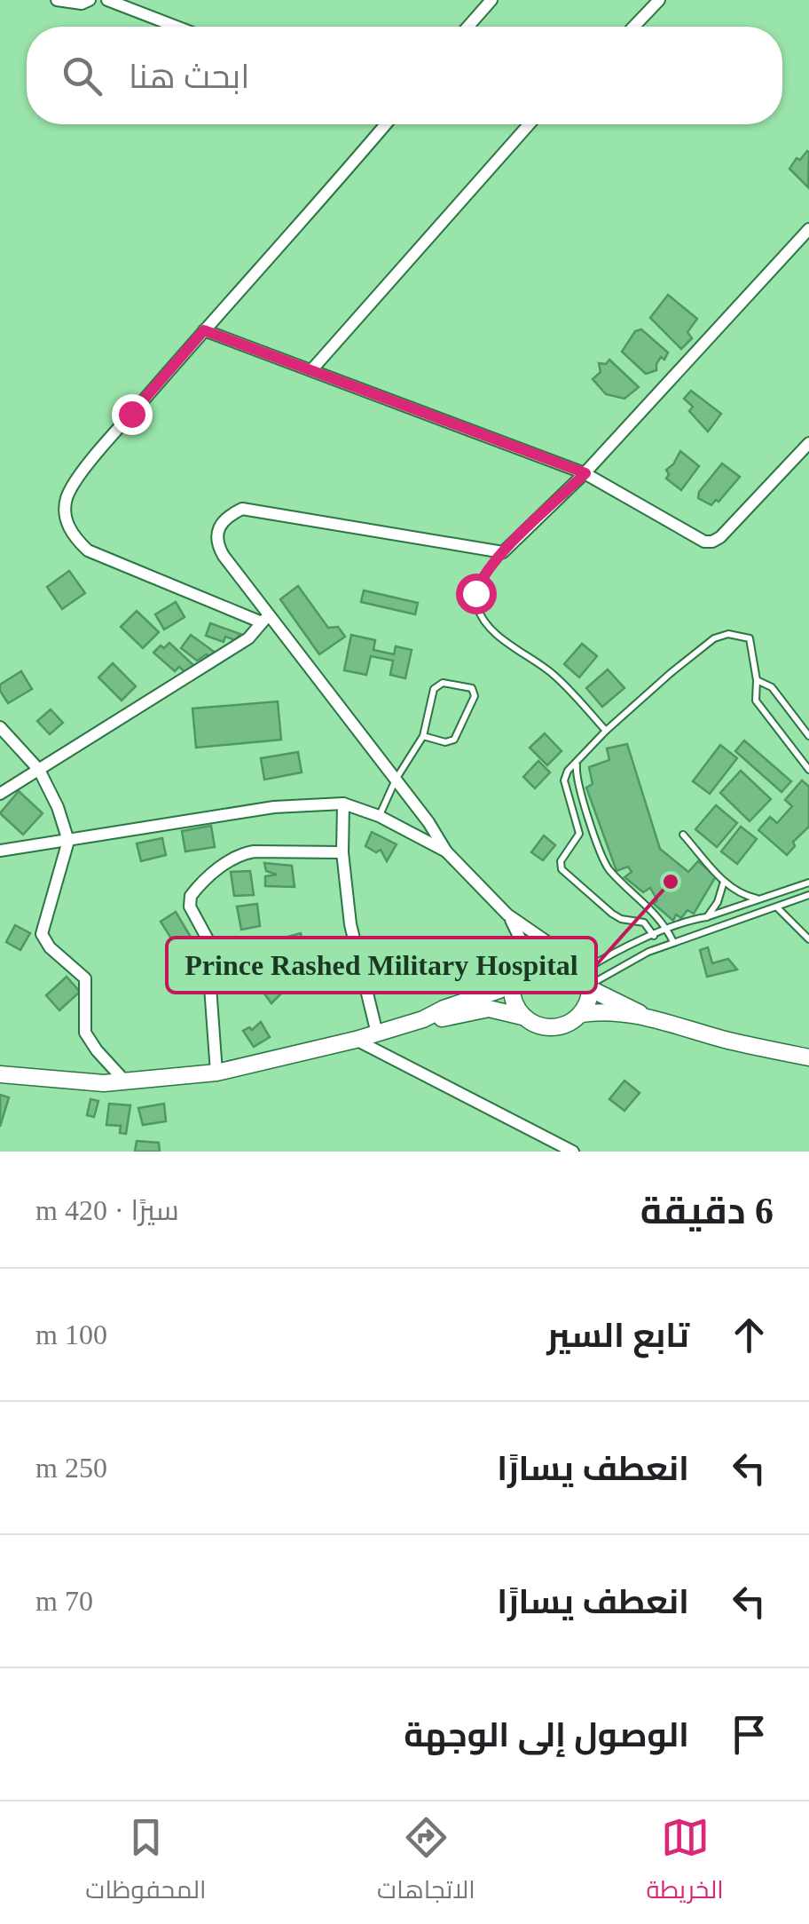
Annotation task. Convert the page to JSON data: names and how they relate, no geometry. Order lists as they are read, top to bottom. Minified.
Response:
{"places":["Prince Rashed Military Hospital"],"page":{"search":"ابحث هنا","heading":["6 دقيقة","سيرًا · 420 m"],"list":[["تابع السير","100 m"],["انعطف يسارًا","250 m"],["انعطف يسارًا","70 m"],"الوصول إلى الوجهة"],"nav":["الخريطة","الاتجاهات","المحفوظات"]}}
